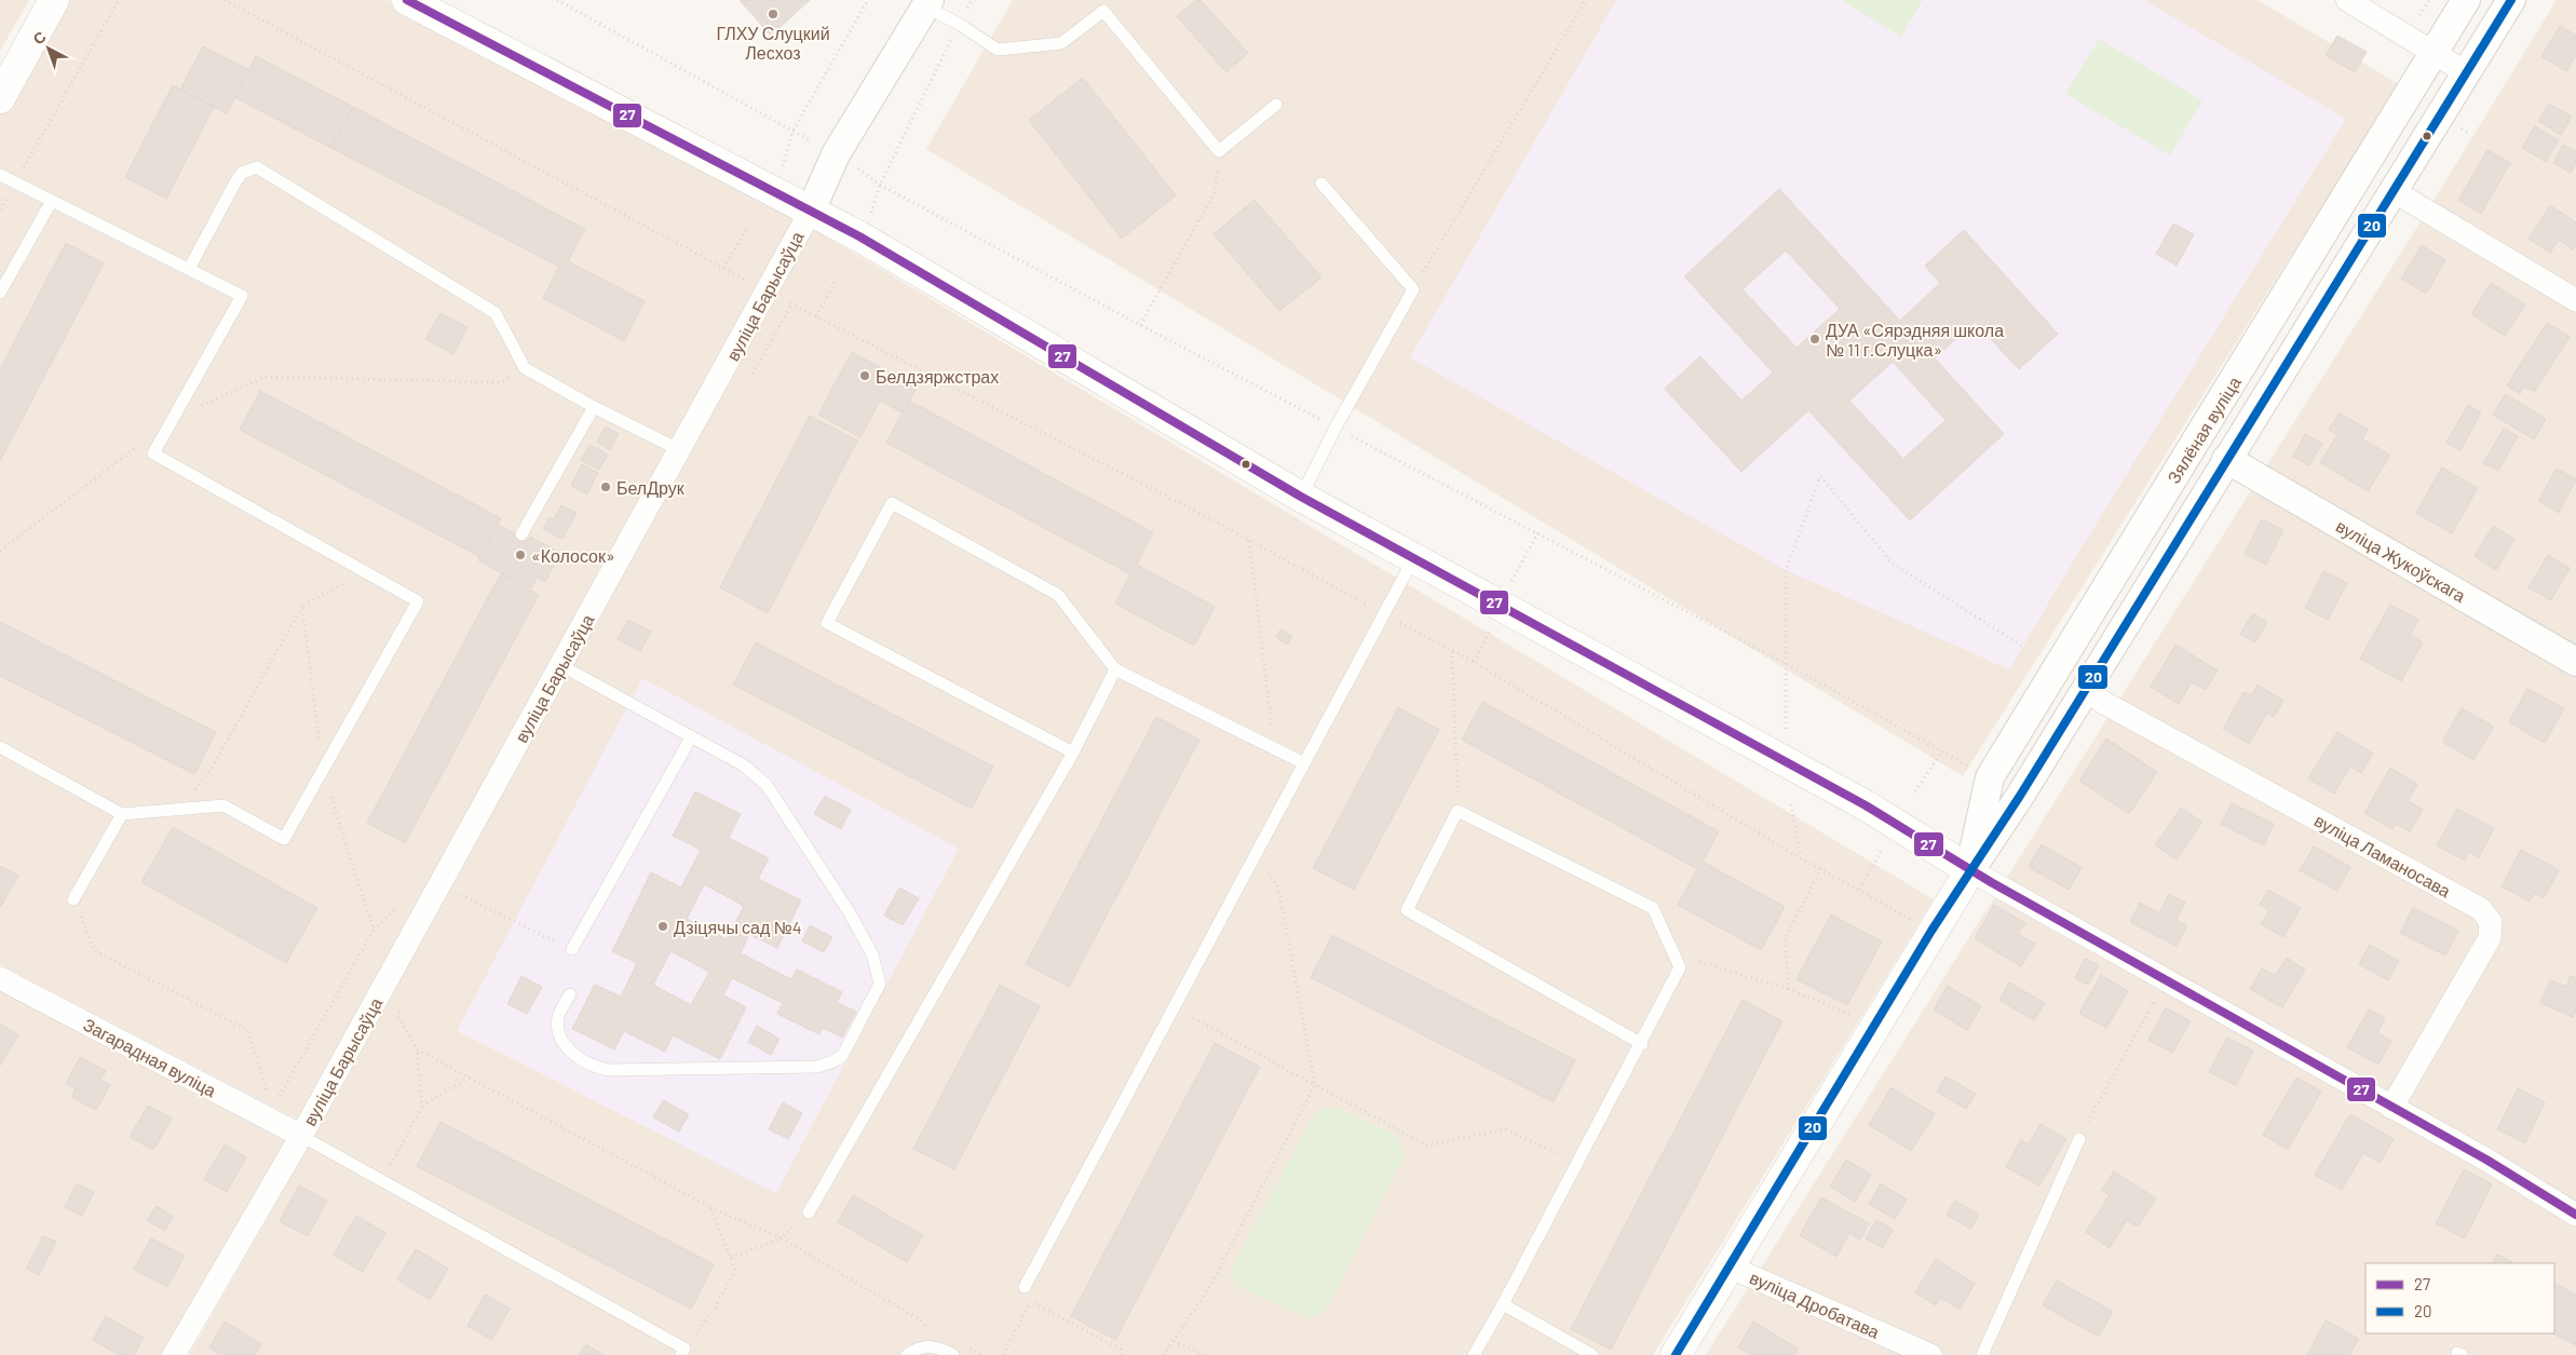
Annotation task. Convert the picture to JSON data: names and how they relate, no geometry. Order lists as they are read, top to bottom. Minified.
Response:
{"streets":{"main road":["Зялёная вуліца"],"street":["вуліца Барысаўца","вуліца Жукоўскага","вуліца Ламаносава","Загарадная вуліца","вуліца Дробатава"]},"crossings":[["вуліца Барысаўца","Загарадная вуліца"],["Зялёная вуліца","вуліца Жукоўскага"],["Зялёная вуліца","вуліца Ламаносава"],["Зялёная вуліца","вуліца Дробатава"]],"places":["ГЛХУ Слуцкий Лесхоз","ДУА «Сярэдняя школа № 11 г.Слуцка»","Белдзяржстрах","БелДрук","«Колосок»","Дзіцячы сад №4"],"lines":["transit line 27","transit line 20"],"legend":["27","20"],"north":"top left"}
